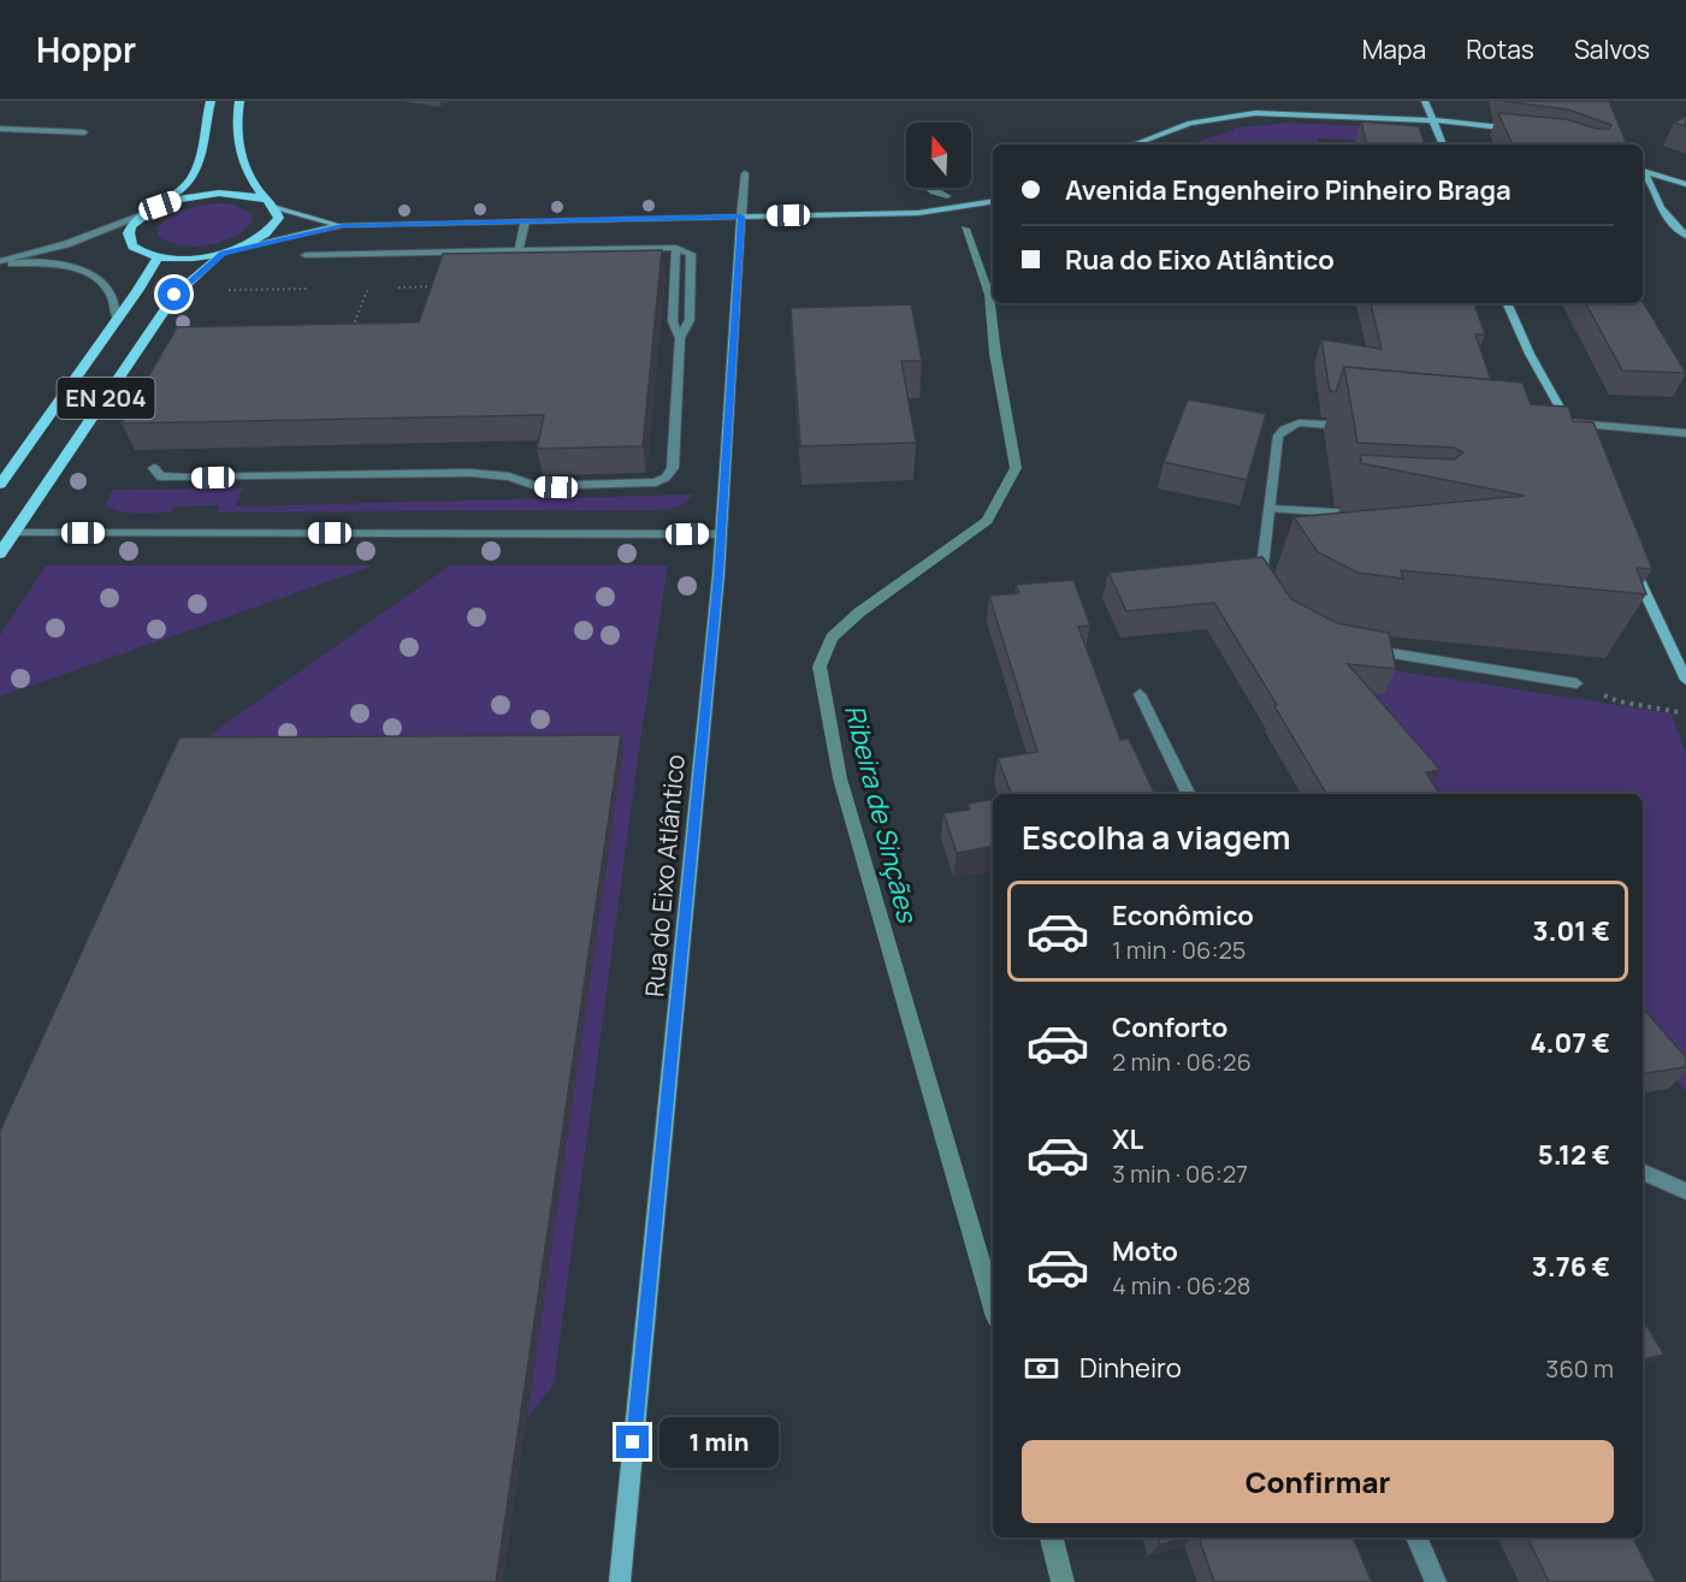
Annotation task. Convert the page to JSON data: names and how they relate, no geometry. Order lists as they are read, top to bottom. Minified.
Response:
{"streets":{"main road":["EN 204"],"street":["Rua do Eixo Atlântico"]},"water":["Ribeira de Sinçães"],"north":"top","page":{"header":"Hoppr","nav":["Mapa","Rotas","Salvos"],"banner":["Avenida Engenheiro Pinheiro Braga","Rua do Eixo Atlântico"],"heading":"Escolha a viagem","list":[{"name":"Econômico","note":"1 min · 06:25","value":"3.01 €"},{"name":"Conforto","note":"2 min · 06:26","value":"4.07 €"},{"name":"XL","note":"3 min · 06:27","value":"5.12 €"},{"name":"Moto","note":"4 min · 06:28","value":"3.76 €"}],"pay":["Dinheiro","360 m"],"bubble":"1 min","buttons":"Confirmar"}}
